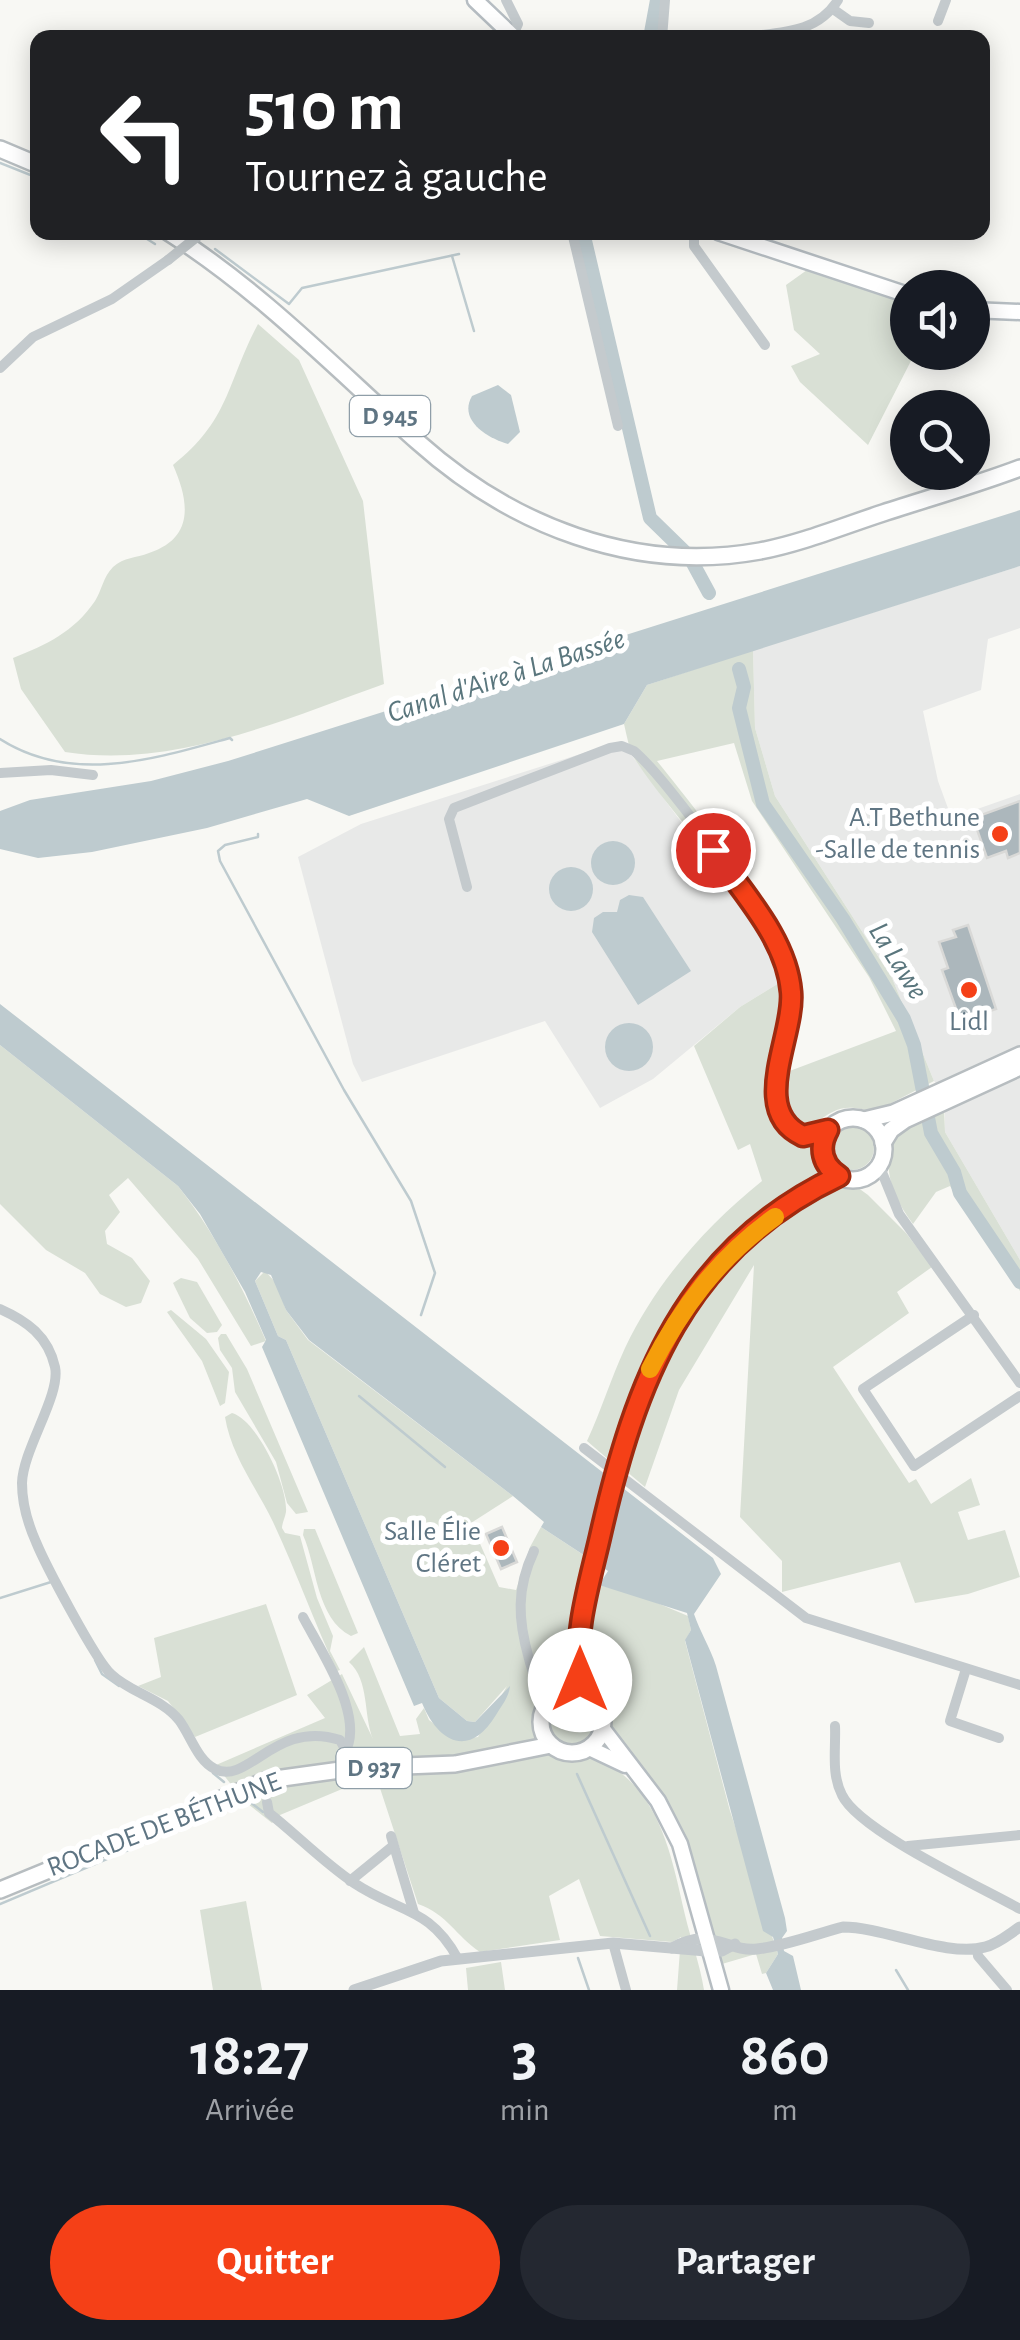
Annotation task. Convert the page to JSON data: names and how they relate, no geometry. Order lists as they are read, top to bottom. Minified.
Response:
{"streets":{"main road":["D 945","D 937","ROCADE DE BÉTHUNE"]},"water":["Canal d'Aire à La Bassée","La Lawe"],"places":["A.T Bethune -Salle de tennis","Lidl","Salle Élie Cléret"],"page":{"turn":["510 m","Tournez à gauche"],"eta":["18:27","Arrivée","3","min","860","m"],"buttons":["Quitter","Partager"]}}
